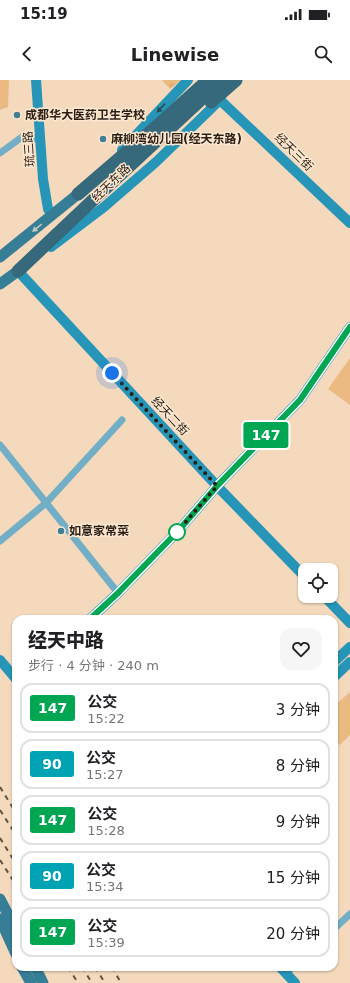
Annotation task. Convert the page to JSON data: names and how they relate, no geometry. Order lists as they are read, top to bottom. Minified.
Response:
{"streets":{"highway":["经天东路"],"street":["琉三路","经天三街","经天二街"]},"crossings":[["琉三路","经天东路"],["经天东路","经天二街"]],"places":["成都华大医药卫生学校","麻柳湾幼儿园(经天东路)","如意家常菜"],"lines":["bus line 147"],"page":{"status":"15:19","header":"Linewise","on_map":"147","heading":["经天中路","步行 · 4 分钟 · 240 m"],"list":[{"mark":"147","name":"公交","note":"15:22","value":"3 分钟"},{"mark":"90","name":"公交","note":"15:27","value":"8 分钟"},{"mark":"147","name":"公交","note":"15:28","value":"9 分钟"},{"mark":"90","name":"公交","note":"15:34","value":"15 分钟"},{"mark":"147","name":"公交","note":"15:39","value":"20 分钟"}]}}
